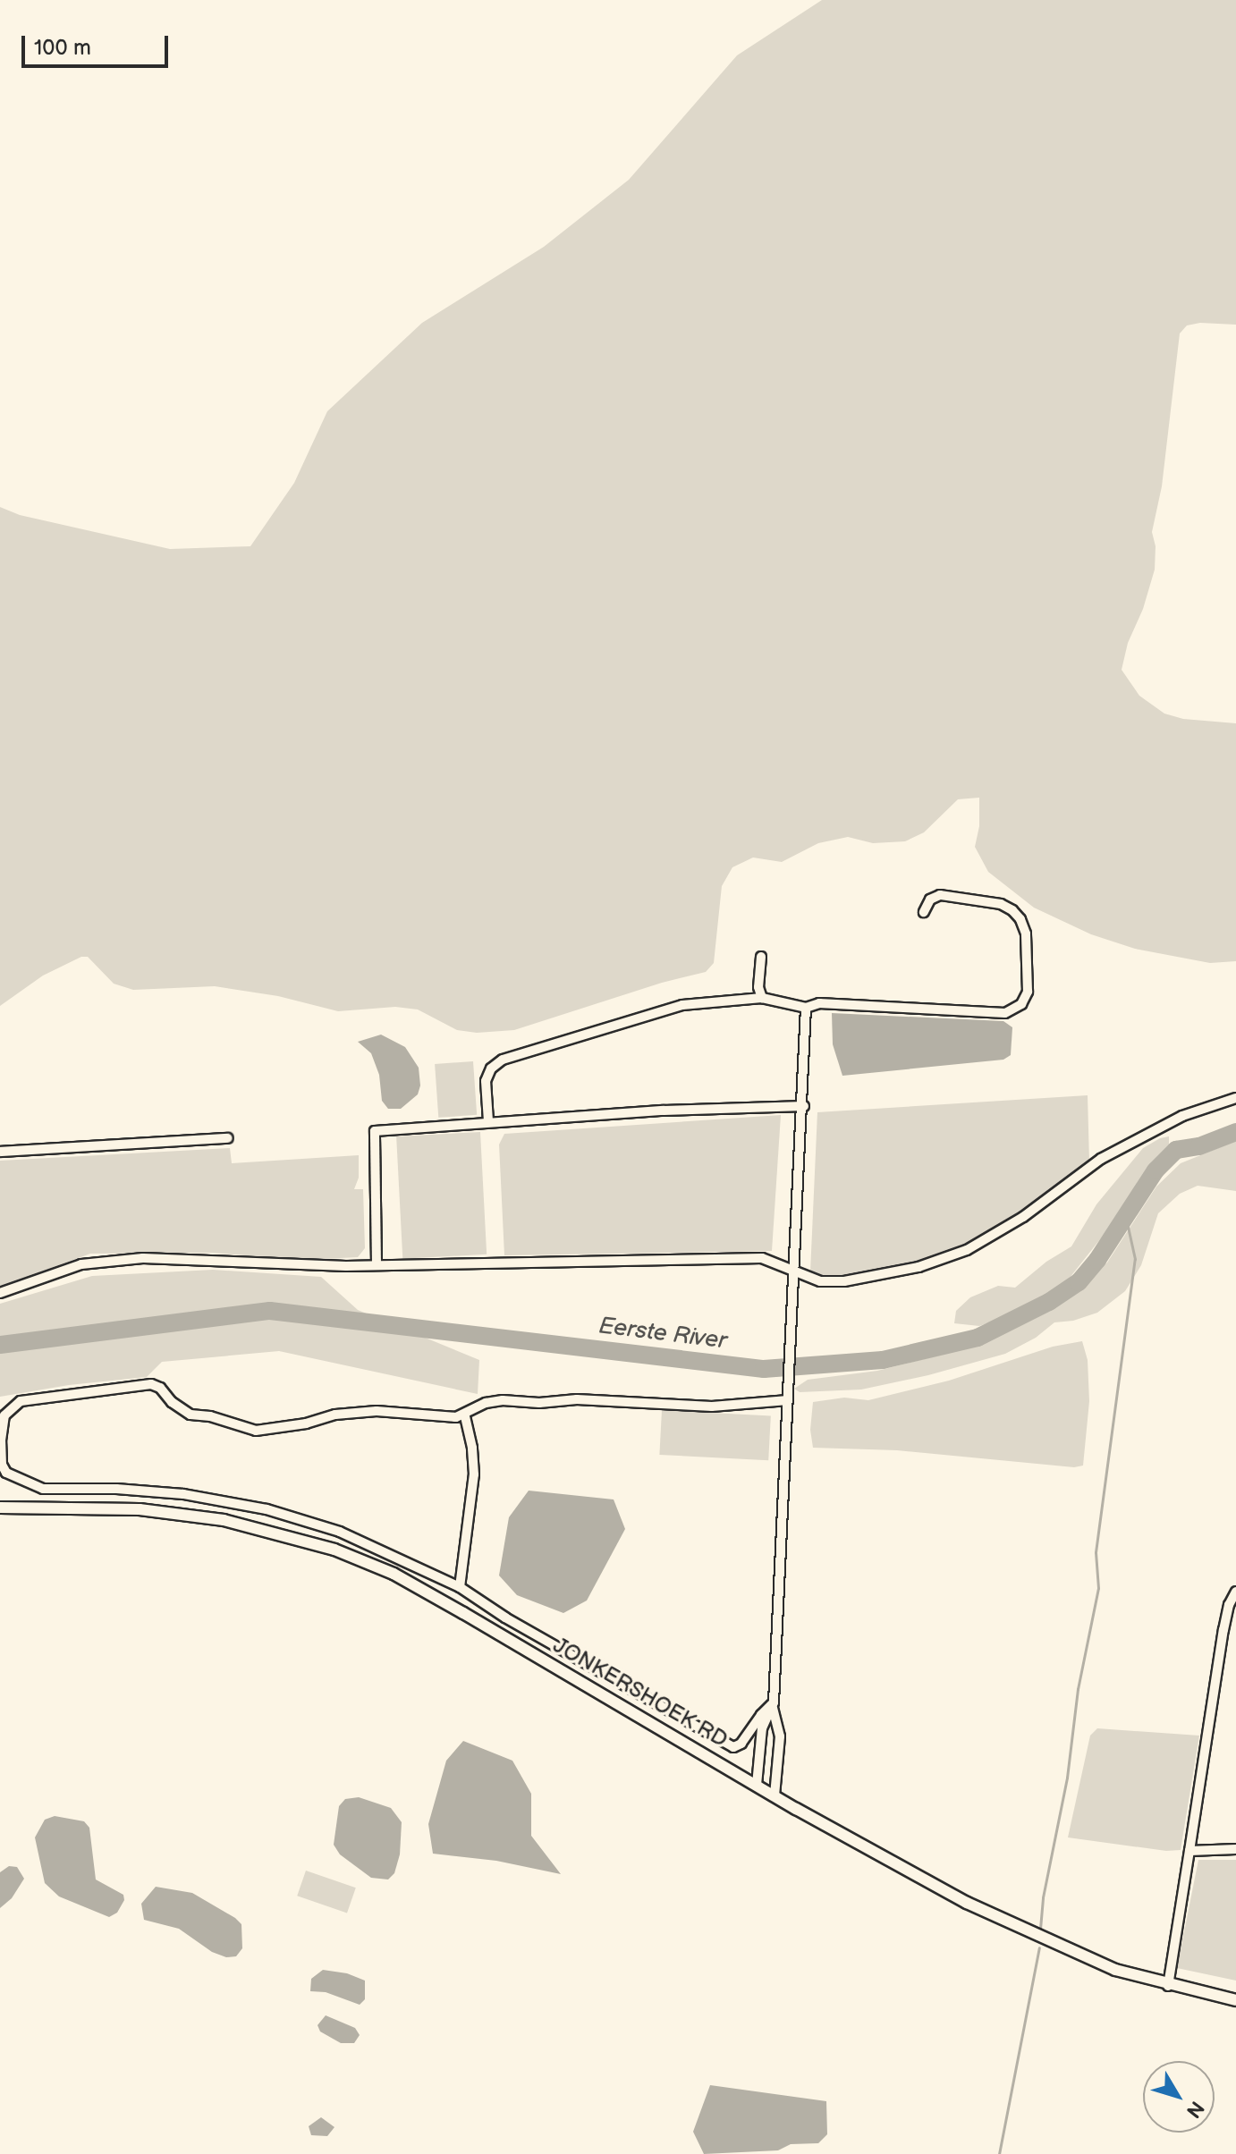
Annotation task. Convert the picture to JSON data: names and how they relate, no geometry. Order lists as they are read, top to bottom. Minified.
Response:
{"streets":{"street":["JONKERSHOEK RD"]},"water":["Eerste River"],"scale_bar":"100 m","north":"bottom right"}
